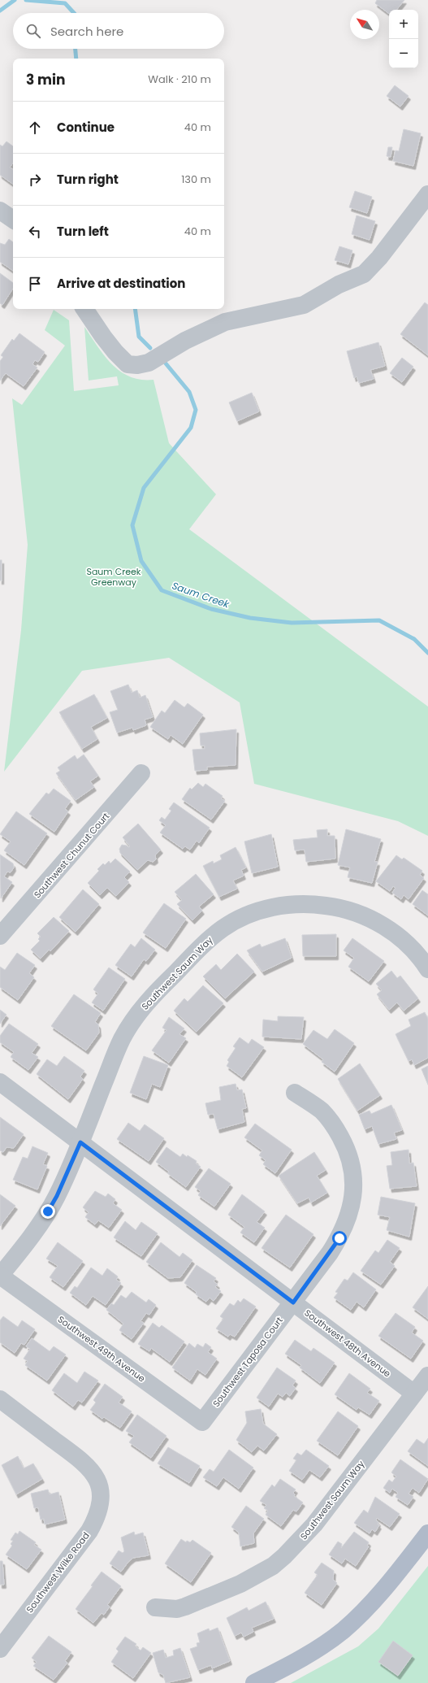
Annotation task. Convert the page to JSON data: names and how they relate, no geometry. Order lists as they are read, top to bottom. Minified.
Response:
{"streets":{"street":["Southwest Chunut Court","Southwest Saum Way","Southwest 48th Avenue","Southwest 49th Avenue","Southwest Taposa Court","Southwest Wilke Road"]},"crossings":[["Southwest Saum Way","Southwest 48th Avenue"],["Southwest Saum Way","Southwest 49th Avenue"],["Southwest 48th Avenue","Southwest Taposa Court"],["Southwest 49th Avenue","Southwest Taposa Court"]],"water":["Saum Creek"],"parks":["Saum Creek Greenway"],"north":"top left","page":{"map_buttons":["+","−"],"search":"Search here","heading":["3 min","Walk · 210 m"],"list":[["Continue","40 m"],["Turn right","130 m"],["Turn left","40 m"],"Arrive at destination"]}}
